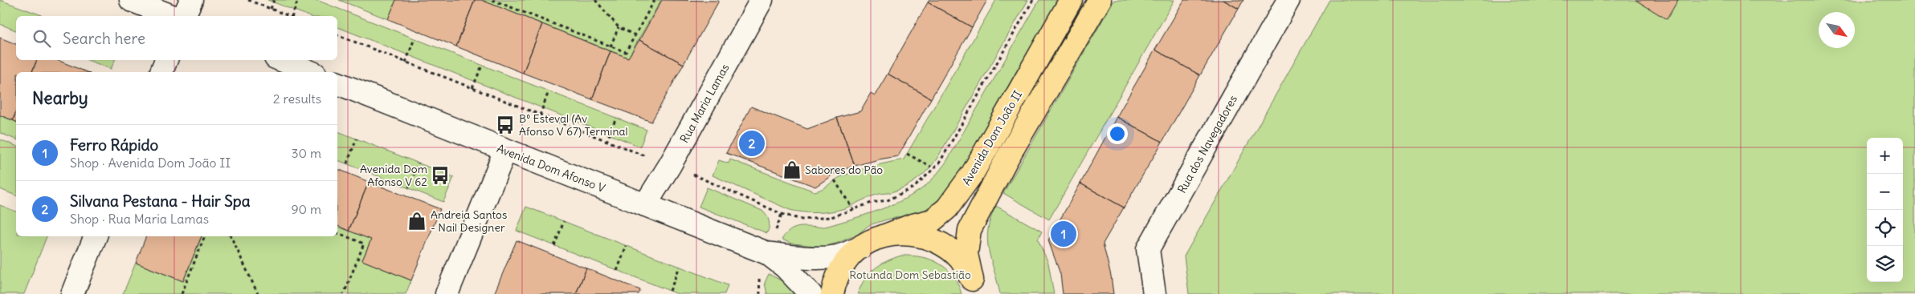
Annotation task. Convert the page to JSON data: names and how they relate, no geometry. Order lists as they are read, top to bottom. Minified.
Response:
{"streets":{"main road":["Avenida Dom João II"],"street":["Rua Maria Lamas","Rua dos Navegadores","Avenida Dom Afonso V"]},"crossings":[["Rua Maria Lamas","Avenida Dom Afonso V"],["Avenida Dom João II","Avenida Dom Afonso V"]],"parks":["Rotunda Dom Sebastião"],"places":{"bus stop":["Bº Esteval (Av Afonso V 67) Terminal","Avenida Dom Afonso V 62"],"shop":["Sabores do Pão","Andreia Santos - Nail Designer"]},"north":"bottom right","page":{"search":"Search here","heading":["Nearby","2 results"],"list":[{"mark":"1","name":"Ferro Rápido","note":"Shop · Avenida Dom João II","value":"30 m"},{"mark":"2","name":"Silvana Pestana - Hair Spa","note":"Shop · Rua Maria Lamas","value":"90 m"}],"pins":["2","1"],"map_buttons":["+","−"]}}
